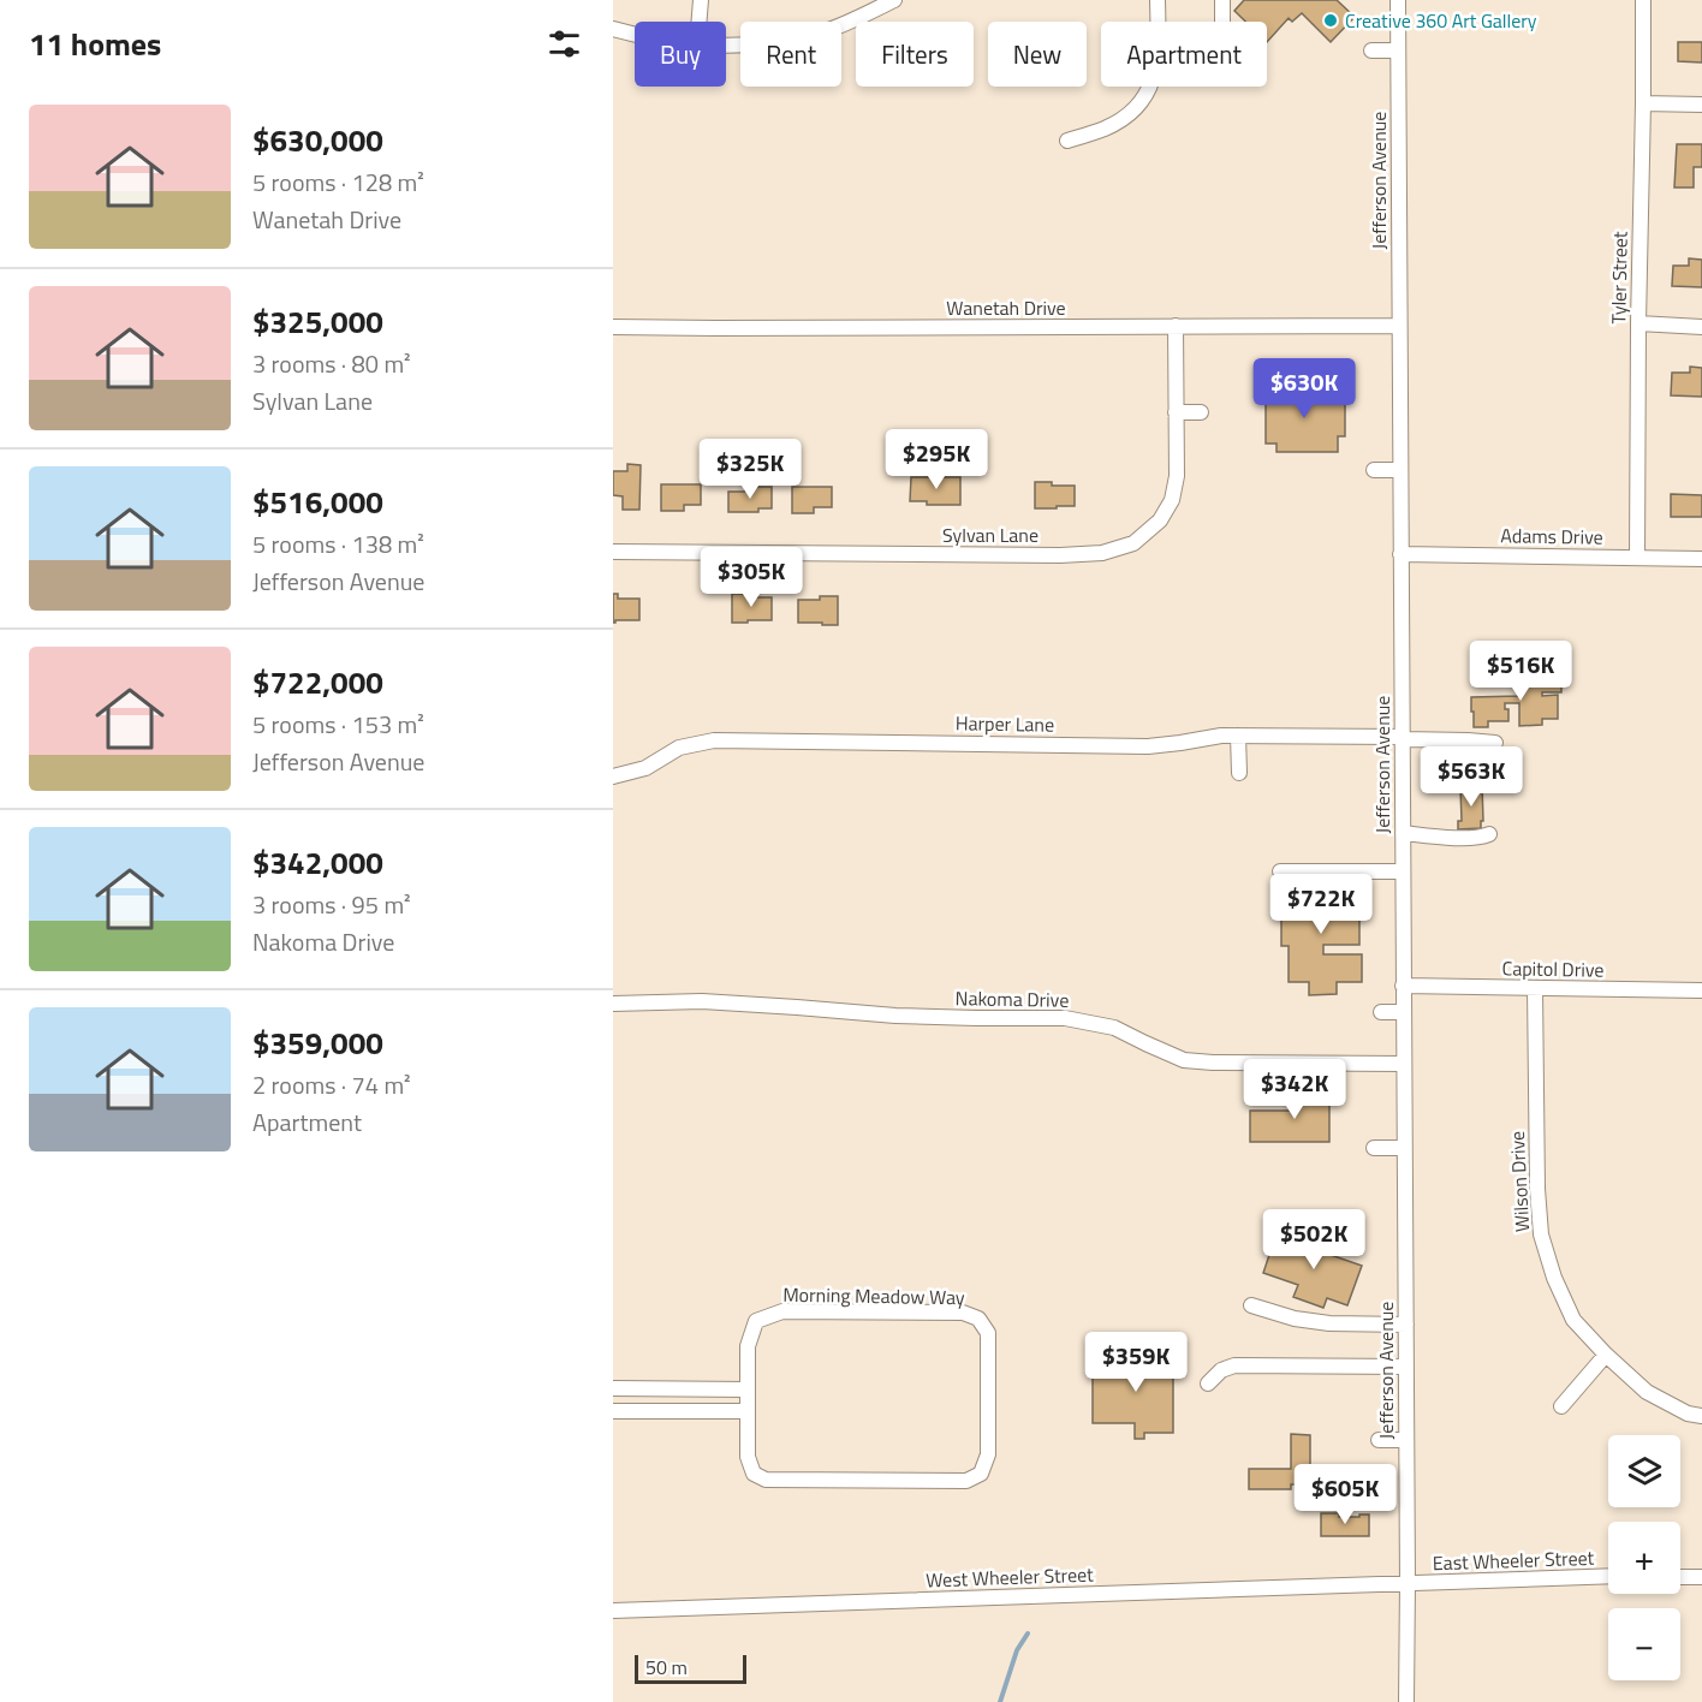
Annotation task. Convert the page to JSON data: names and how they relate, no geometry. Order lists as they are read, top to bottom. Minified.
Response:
{"streets":{"street":["Jefferson Avenue","Tyler Street","Wanetah Drive","Sylvan Lane","Adams Drive","Harper Lane","Capitol Drive","Nakoma Drive","Wilson Drive","Morning Meadow Way","East Wheeler Street","West Wheeler Street"]},"crossings":[["Jefferson Avenue","Wanetah Drive"],["Jefferson Avenue","Adams Drive"],["Jefferson Avenue","Harper Lane"],["Jefferson Avenue","Capitol Drive"],["Jefferson Avenue","Nakoma Drive"],["Jefferson Avenue","East Wheeler Street"],["Jefferson Avenue","West Wheeler Street"],["Tyler Street","Adams Drive"],["Wanetah Drive","Sylvan Lane"],["Capitol Drive","Wilson Drive"],["East Wheeler Street","West Wheeler Street"]],"places":["Creative 360 Art Gallery"],"scale_bar":"50 m","page":{"heading":"11 homes","chip":["Buy","Rent","Filters","New","Apartment"],"list":[{"name":"$630,000","note":"5 rooms · 128 m² · Wanetah Drive"},{"name":"$325,000","note":"3 rooms · 80 m² · Sylvan Lane"},{"name":"$516,000","note":"5 rooms · 138 m² · Jefferson Avenue"},{"name":"$722,000","note":"5 rooms · 153 m² · Jefferson Avenue"},{"name":"$342,000","note":"3 rooms · 95 m² · Nakoma Drive"},{"name":"$359,000","note":"2 rooms · 74 m² · Apartment"}],"price":["$630K","$295K","$325K","$305K","$516K","$563K","$722K","$342K","$502K","$359K","$605K"],"map_buttons":["+","−"],"scale":"50 m"}}
